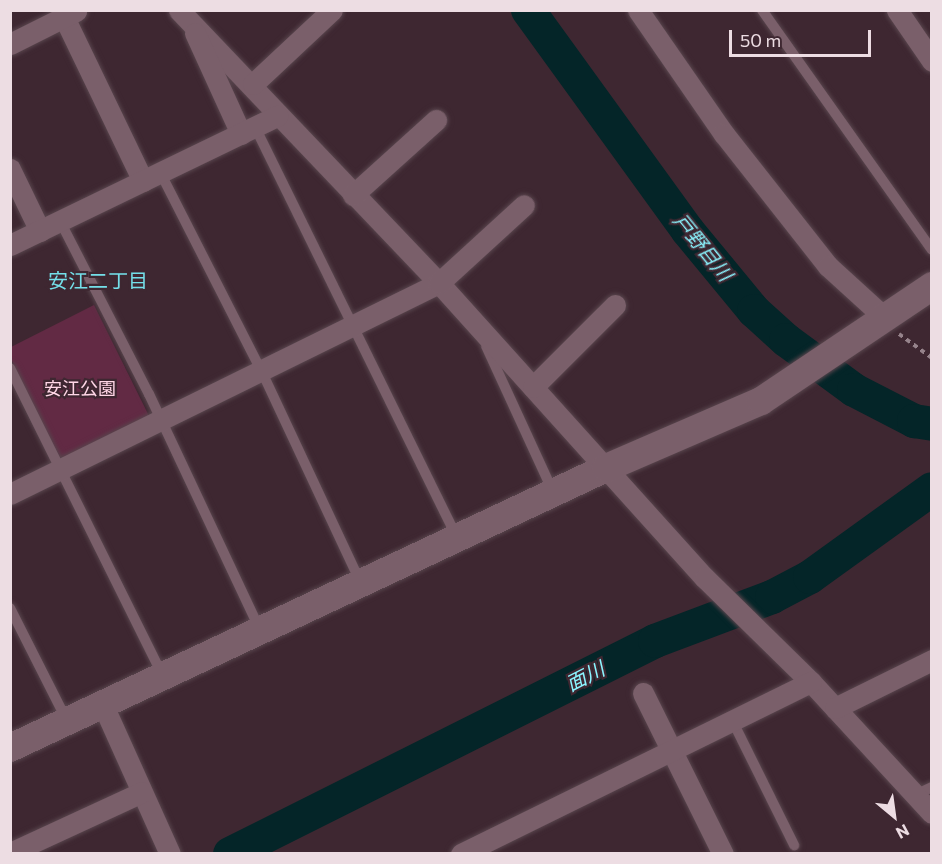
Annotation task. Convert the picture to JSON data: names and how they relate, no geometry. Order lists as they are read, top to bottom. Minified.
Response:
{"districts":["安江二丁目"],"water":["戸野目川","面川"],"parks":["安江公園"],"scale_bar":"50 m","north":"bottom right"}
